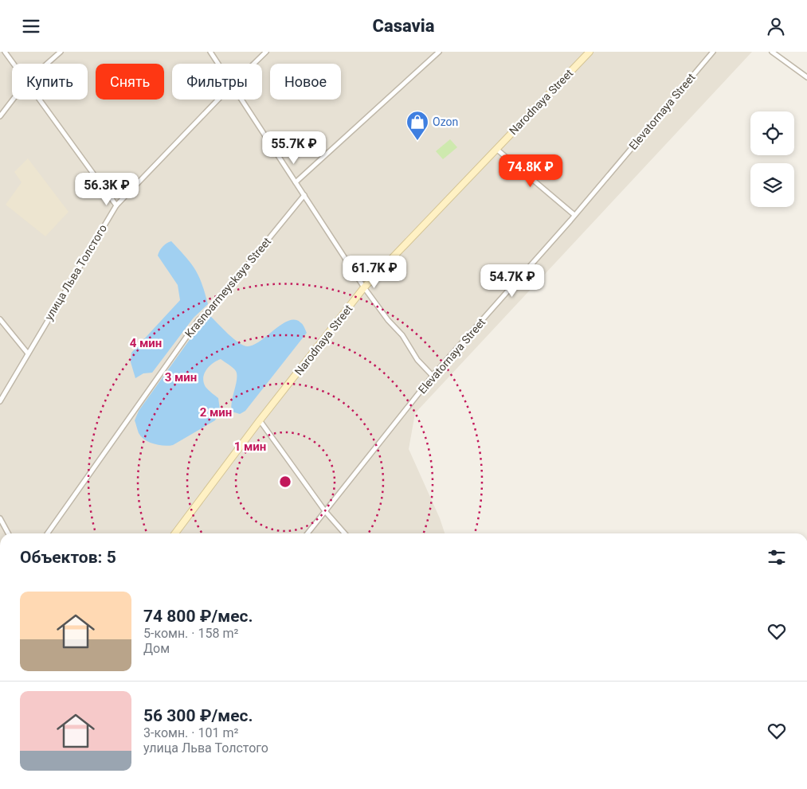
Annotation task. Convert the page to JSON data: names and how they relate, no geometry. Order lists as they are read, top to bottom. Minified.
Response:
{"streets":{"main road":["Narodnaya Street"],"street":["Elevatornaya Street","улица Льва Толстого","Krasnoarmeyskaya Street"]},"places":{"shop":["Ozon"]},"page":{"header":"Casavia","chip":["Купить","Снять","Фильтры","Новое"],"price":["55.7K ₽","74.8K ₽","56.3K ₽","61.7K ₽","54.7K ₽"],"heading":"Объектов: 5","list":[{"name":"74 800 ₽/мес.","note":"5-комн. · 158 m² · Дом"},{"name":"56 300 ₽/мес.","note":"3-комн. · 101 m² · улица Льва Толстого"}]},"rings":["4 мин","3 мин","2 мин","1 мин"]}
